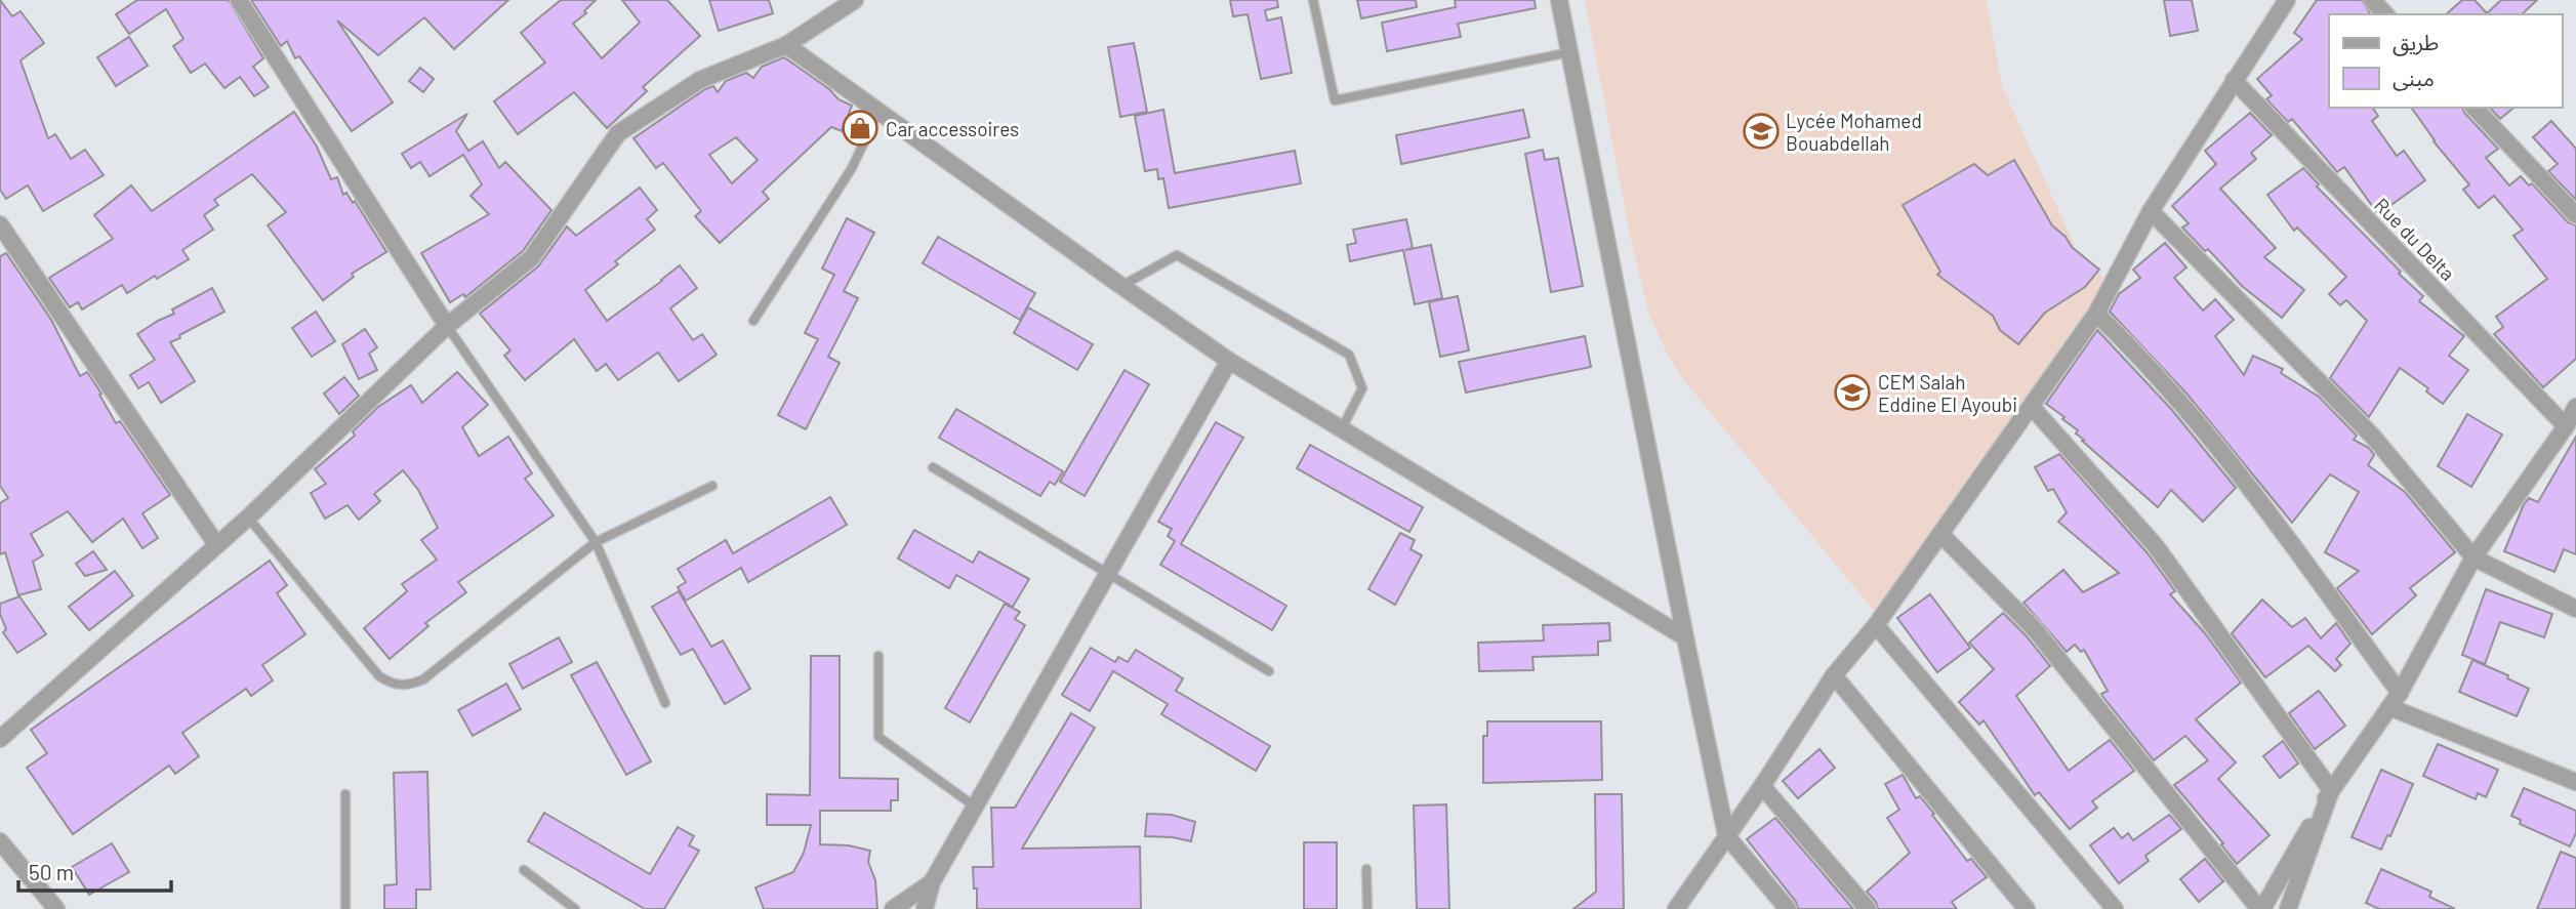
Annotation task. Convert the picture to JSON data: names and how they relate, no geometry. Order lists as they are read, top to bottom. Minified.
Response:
{"streets":{"street":["Rue du Delta"]},"places":{"shop":["Car accessoires"],"school or university":["Lycée Mohamed Bouabdellah","CEM Salah Eddine El Ayoubi"]},"legend":["طريق","مبنى"],"scale_bar":"50 m"}
